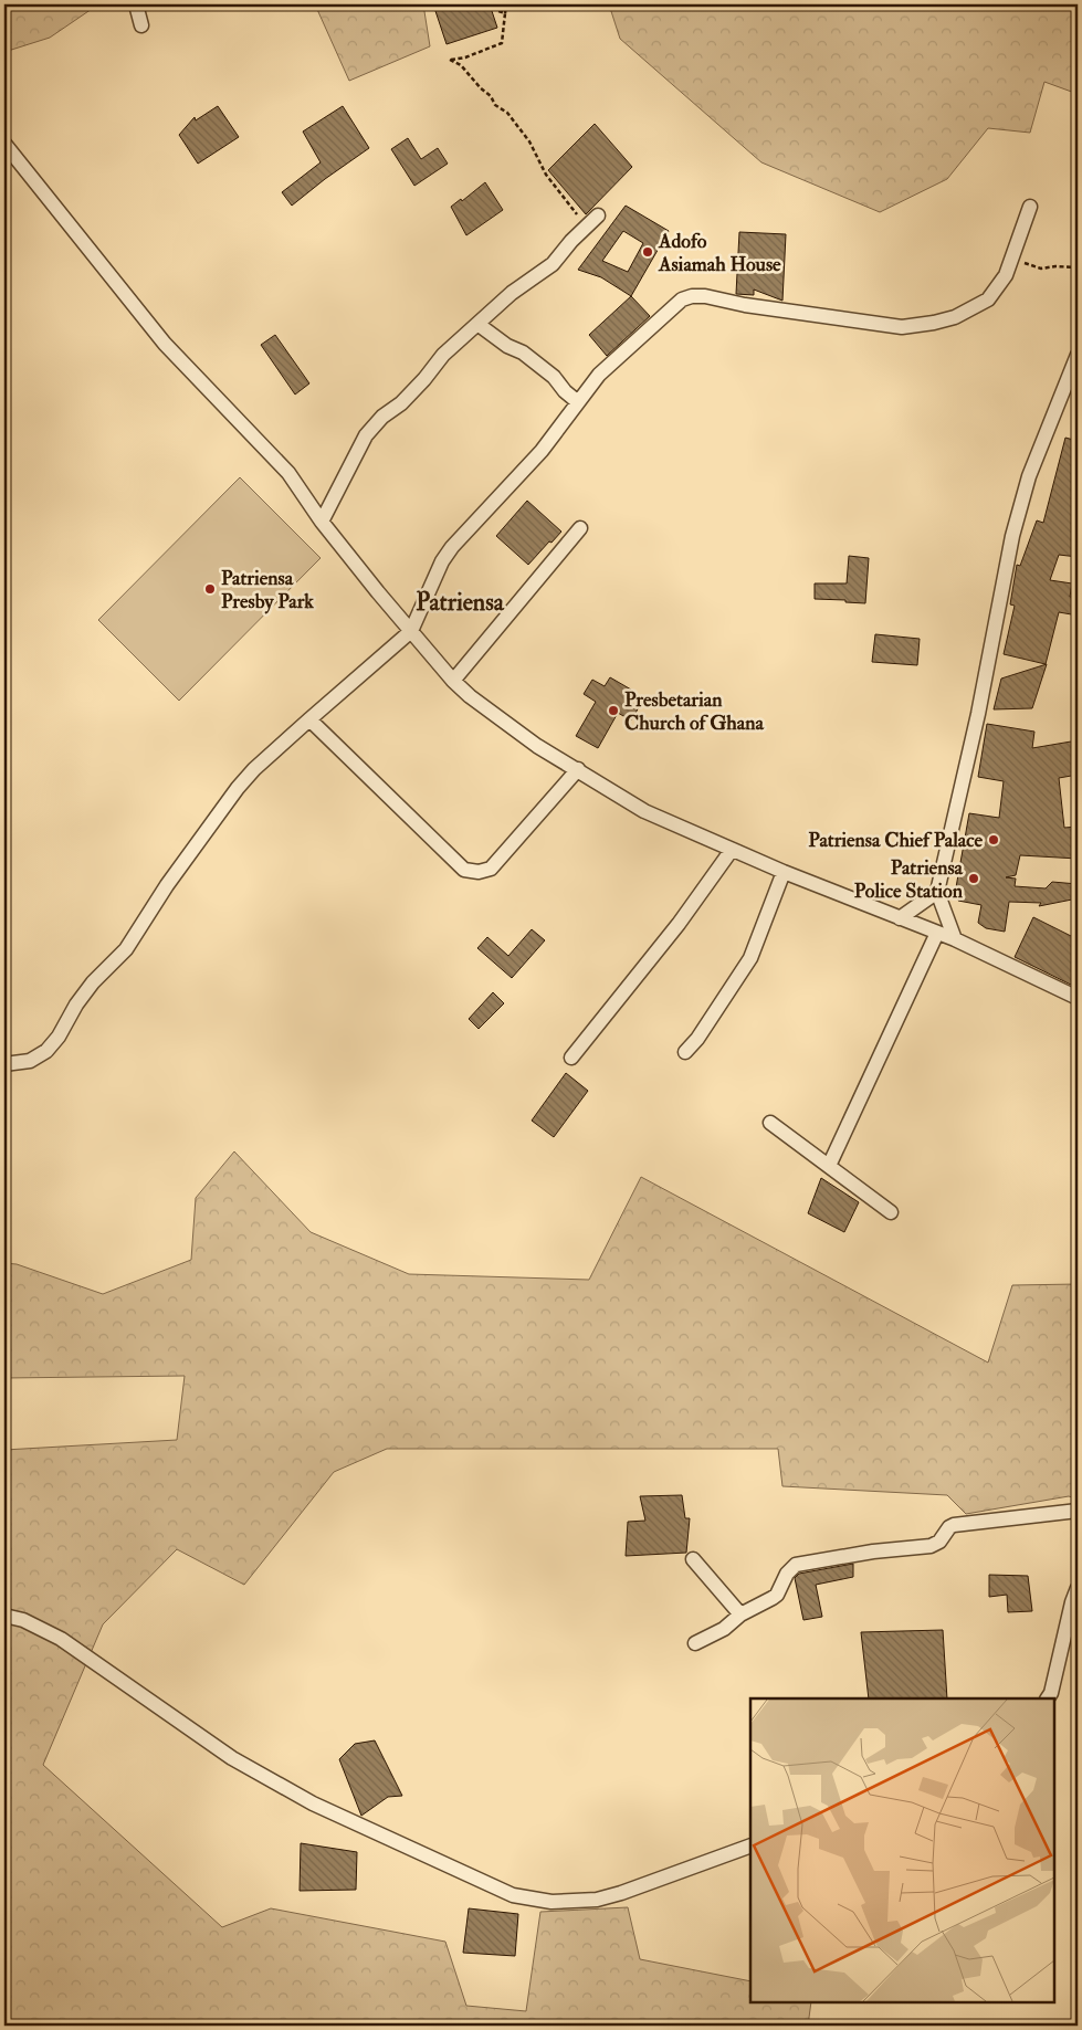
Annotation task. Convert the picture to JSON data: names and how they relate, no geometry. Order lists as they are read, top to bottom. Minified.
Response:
{"districts":["Patriensa"],"places":["Adofo Asiamah House","Patriensa Presby Park","Presbetarian Church of Ghana","Patriensa Chief Palace","Patriensa Police Station"]}
